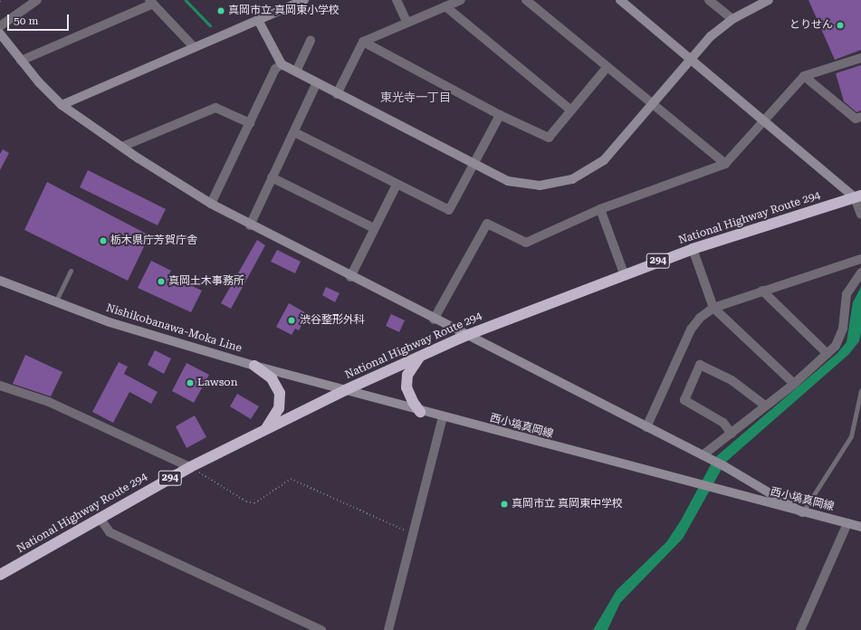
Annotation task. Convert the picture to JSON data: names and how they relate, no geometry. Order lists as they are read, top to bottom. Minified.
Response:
{"streets":{"highway":["National Highway Route 294","294"],"street":["Nishikobanawa-Moka Line","西小塙真岡線"]},"crossings":[["National Highway Route 294","Nishikobanawa-Moka Line"],["National Highway Route 294","西小塙真岡線"],["Nishikobanawa-Moka Line","西小塙真岡線"]],"districts":["東光寺一丁目"],"places":["真岡市立 真岡東小学校","とりせん","栃木県庁芳賀庁舎","真岡土木事務所","渋谷整形外科","Lawson","真岡市立 真岡東中学校"],"scale_bar":"50 m"}
